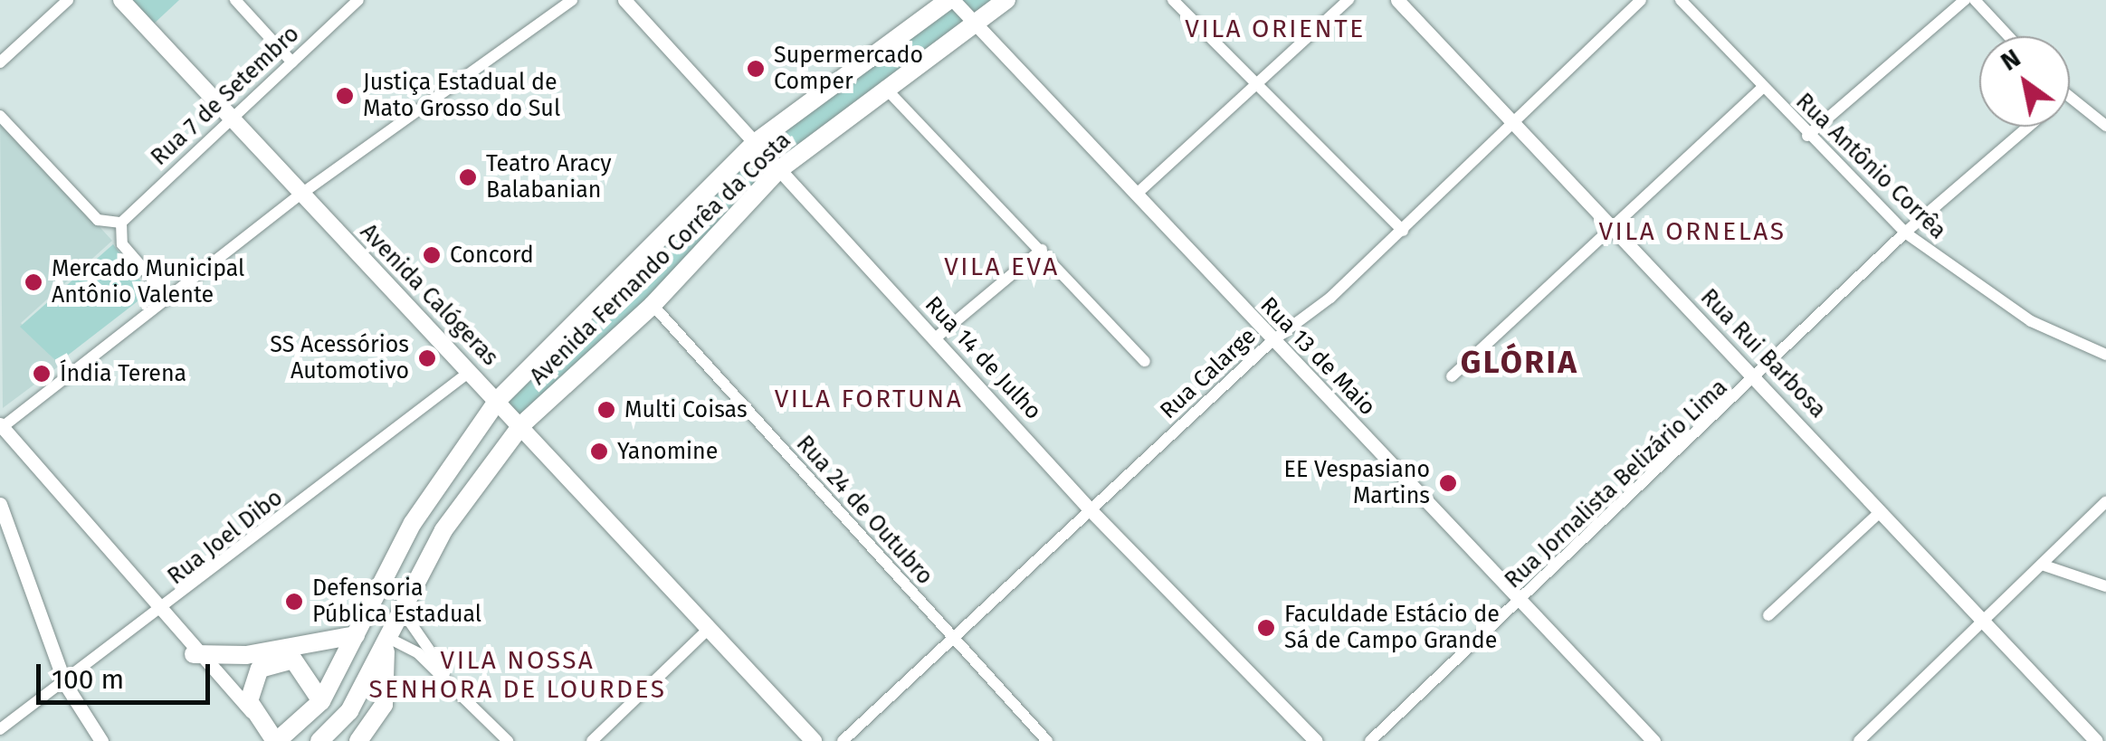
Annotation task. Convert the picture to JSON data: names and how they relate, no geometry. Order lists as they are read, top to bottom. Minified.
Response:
{"streets":{"main road":["Avenida Fernando Corrêa da Costa","Avenida Calógeras"],"street":["Rua 7 de Setembro","Rua Antônio Corrêa","Rua Rui Barbosa","Rua 13 de Maio","Rua 14 de Julho","Rua Calarge","Rua Jornalista Belizário Lima","Rua 24 de Outubro","Rua Joel Dibo"]},"crossings":[["Rua 7 de Setembro","Avenida Calógeras"],["Rua Antônio Corrêa","Rua Jornalista Belizário Lima"],["Avenida Fernando Corrêa da Costa","Avenida Calógeras"],["Avenida Fernando Corrêa da Costa","Rua 13 de Maio"],["Avenida Fernando Corrêa da Costa","Rua 14 de Julho"],["Avenida Fernando Corrêa da Costa","Rua 24 de Outubro"],["Avenida Calógeras","Rua Joel Dibo"],["Rua Rui Barbosa","Rua Calarge"],["Rua Rui Barbosa","Rua Jornalista Belizário Lima"],["Rua 13 de Maio","Rua Calarge"],["Rua 13 de Maio","Rua Jornalista Belizário Lima"],["Rua 14 de Julho","Rua Calarge"],["Rua Calarge","Rua 24 de Outubro"]],"districts":["VILA ORIENTE","VILA ORNELAS","VILA EVA","GLÓRIA","VILA FORTUNA","VILA NOSSA SENHORA DE LOURDES"],"places":["Supermercado Comper","Justiça Estadual de Mato Grosso do Sul","Teatro Aracy Balabanian","Concord","Mercado Municipal Antônio Valente","SS Acessórios Automotivo","Índia Terena","Multi Coisas","Yanomine","EE Vespasiano Martins","Defensoria Pública Estadual","Faculdade Estácio de Sá de Campo Grande"],"scale_bar":"100 m","north":"top left"}
